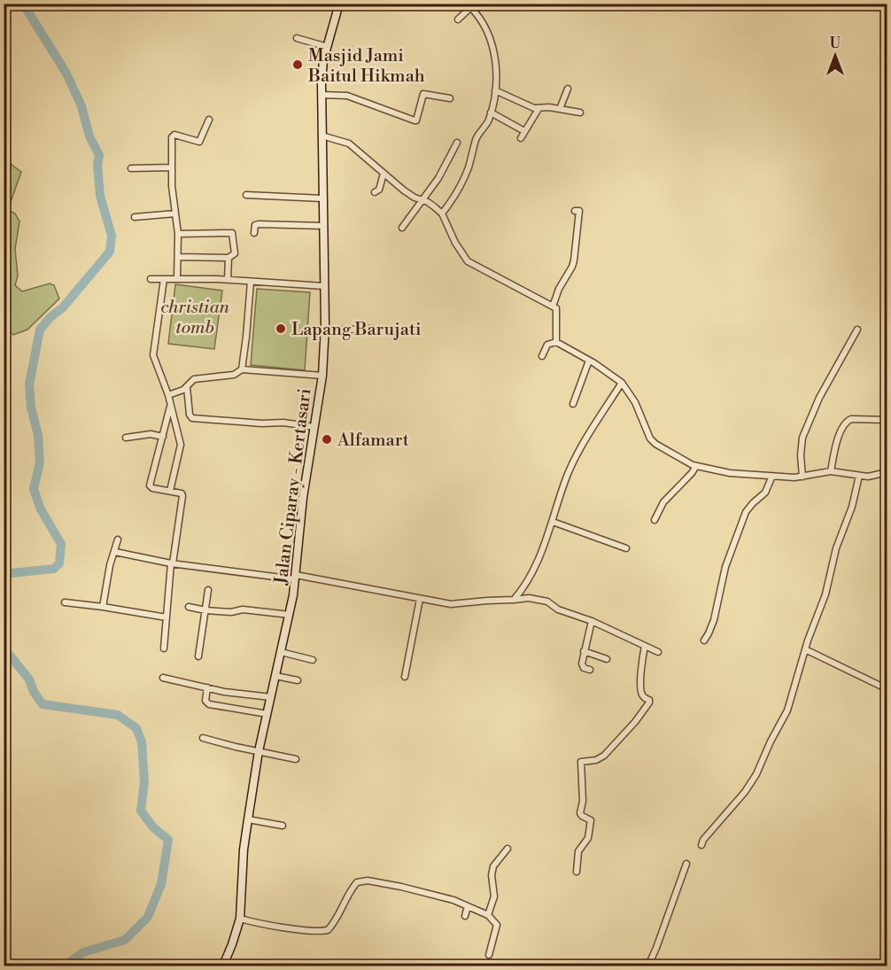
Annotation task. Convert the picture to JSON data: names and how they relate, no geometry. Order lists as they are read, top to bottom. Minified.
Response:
{"streets":{"main road":["Jalan Ciparay - Kertasari"]},"parks":["christian tomb"],"places":["Masjid Jami Baitul Hikmah","Lapang Barujati","Alfamart"],"north":"top"}
